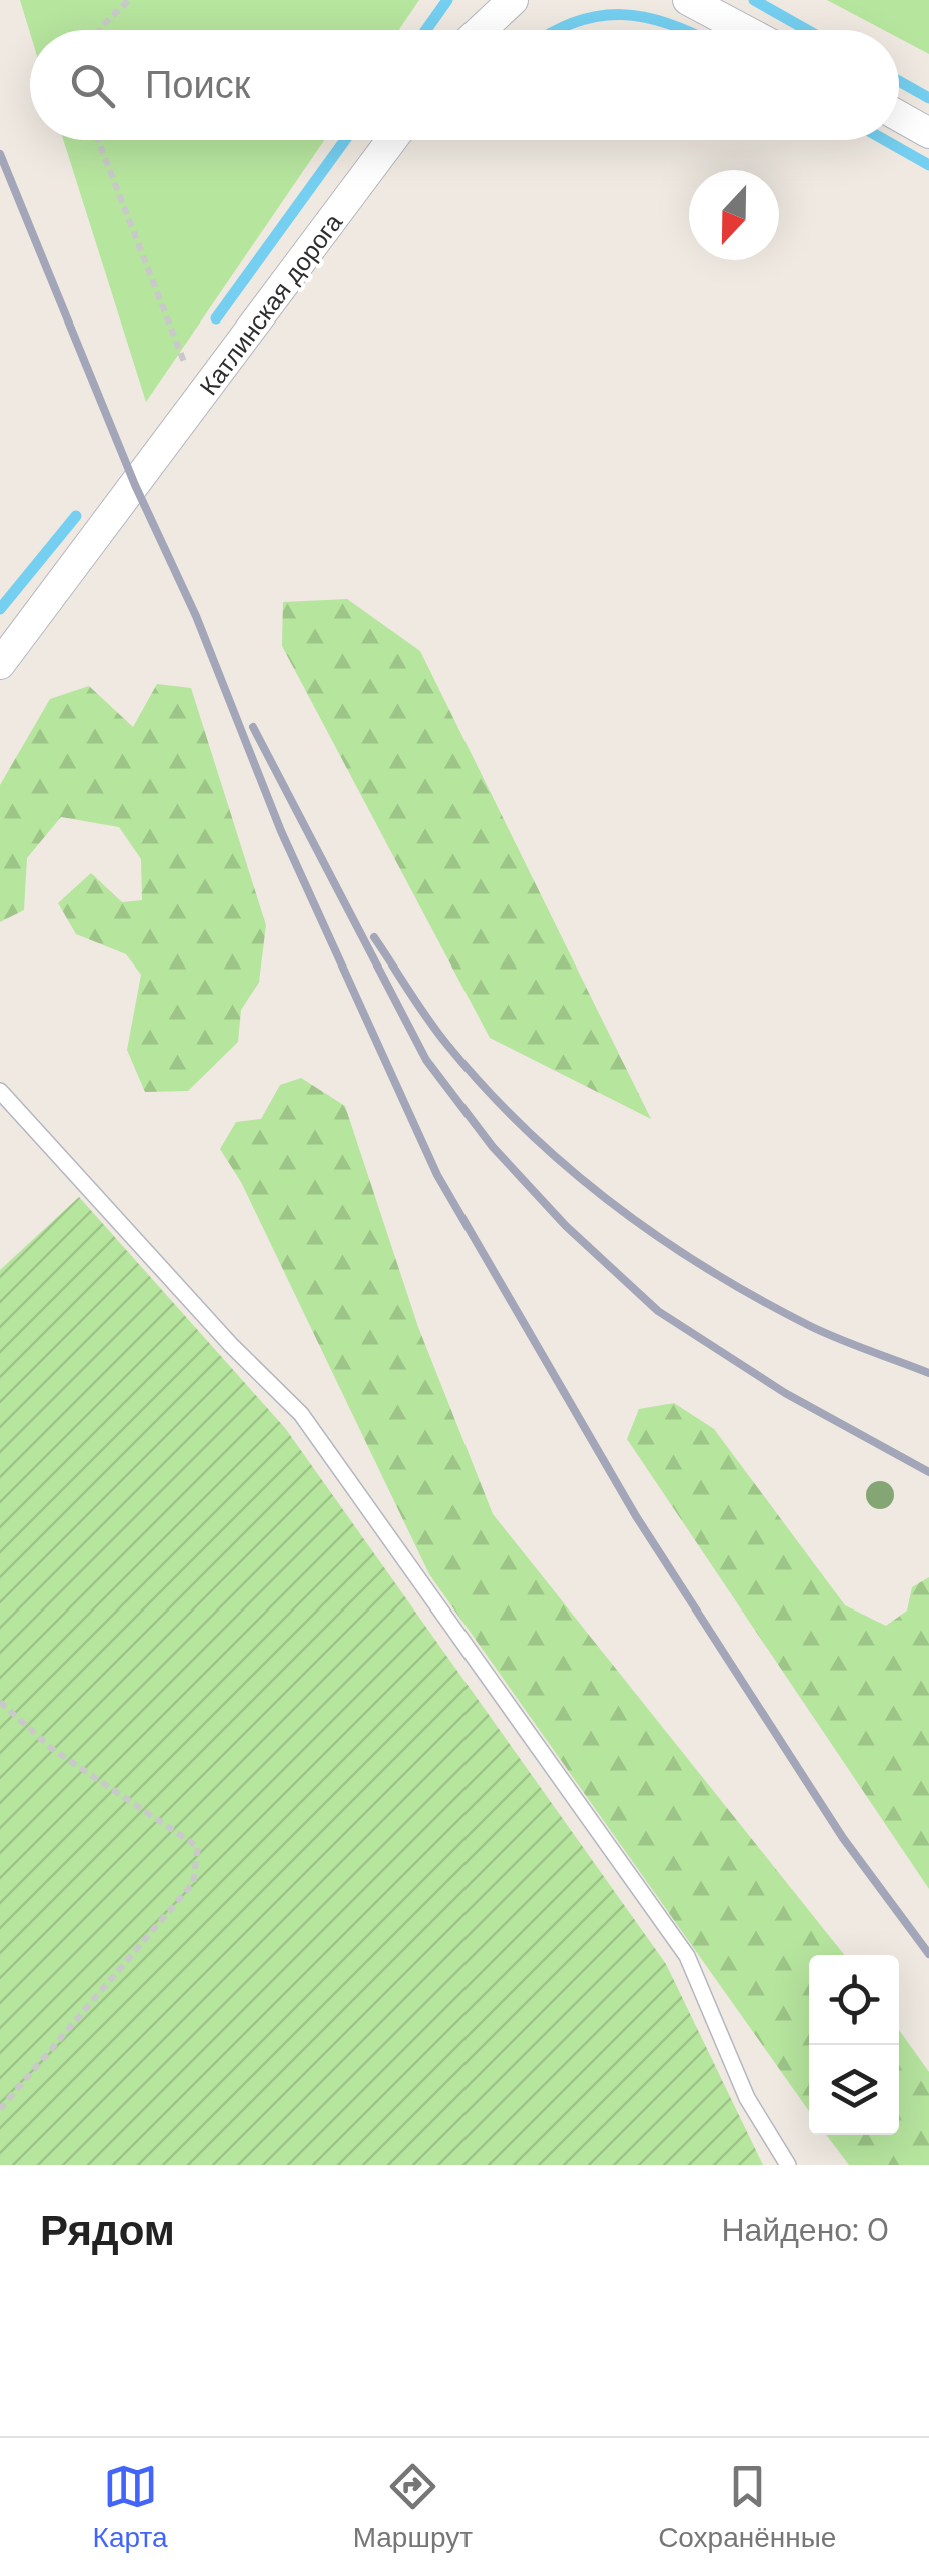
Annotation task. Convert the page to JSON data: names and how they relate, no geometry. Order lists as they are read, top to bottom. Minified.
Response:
{"streets":{"street":["Катлинская дорога"]},"north":"bottom","page":{"search":"Поиск","heading":["Рядом","Найдено: 0"],"nav":["Карта","Маршрут","Сохранённые"]}}
